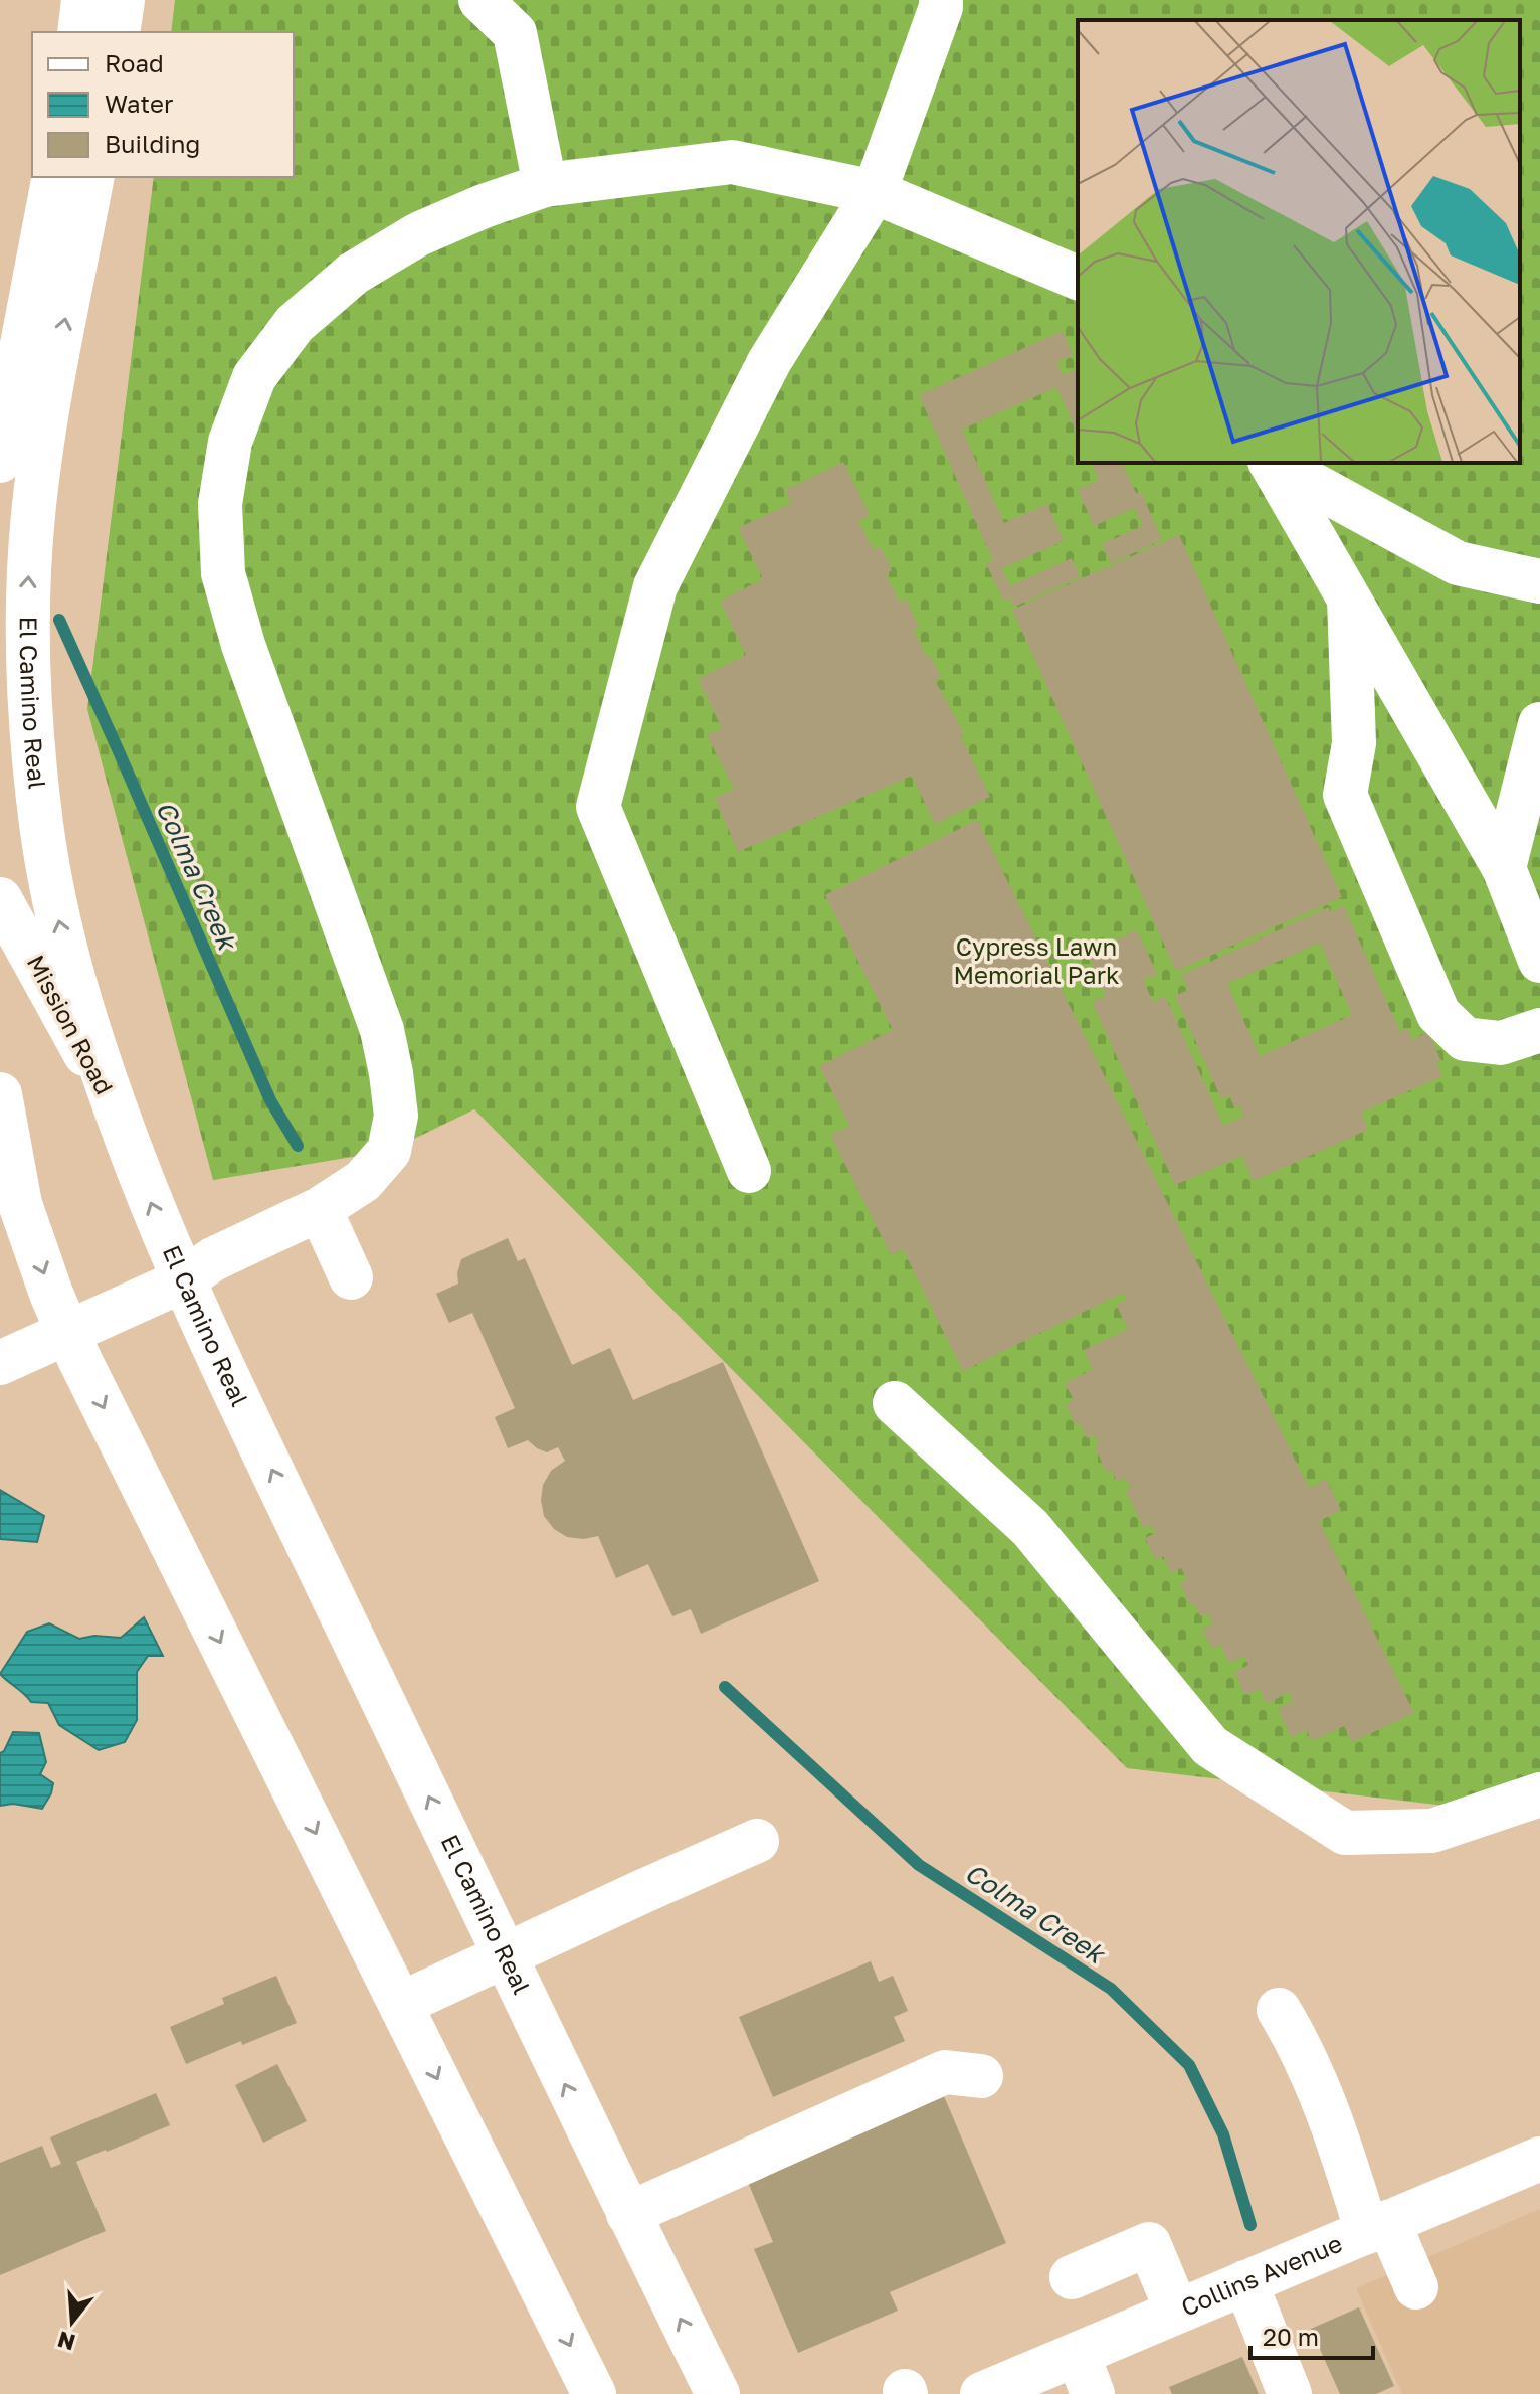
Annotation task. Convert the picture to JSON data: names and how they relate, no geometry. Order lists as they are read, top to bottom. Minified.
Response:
{"streets":{"main road":["El Camino Real","Mission Road","Collins Avenue"]},"crossings":[["El Camino Real","Mission Road"]],"water":["Colma Creek"],"parks":["Cypress Lawn Memorial Park"],"legend":["Road","Water","Building"],"scale_bar":"20 m","north":"bottom"}
